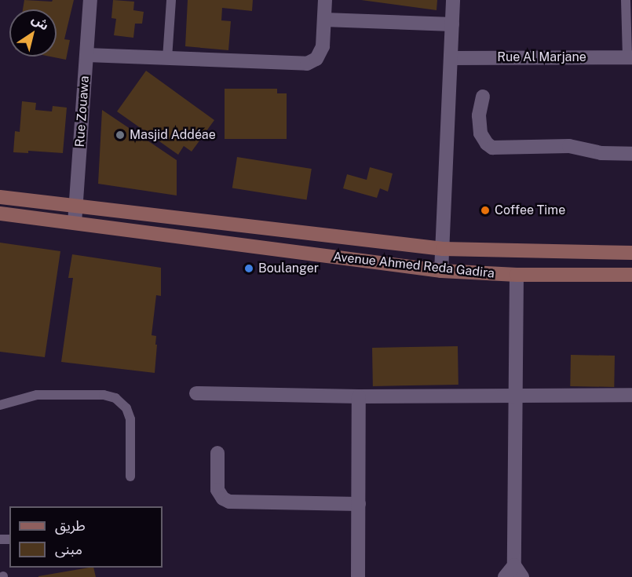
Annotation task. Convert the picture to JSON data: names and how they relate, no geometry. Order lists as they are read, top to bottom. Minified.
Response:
{"streets":{"main road":["Avenue Ahmed Reda Gadira"],"street":["Rue Al Marjane","Rue Zouawa"]},"crossings":[["Rue Zouawa","Avenue Ahmed Reda Gadira"]],"places":["Masjid Addéae","Coffee Time","Boulanger"],"legend":["طريق","مبنى"],"north":"top right"}
